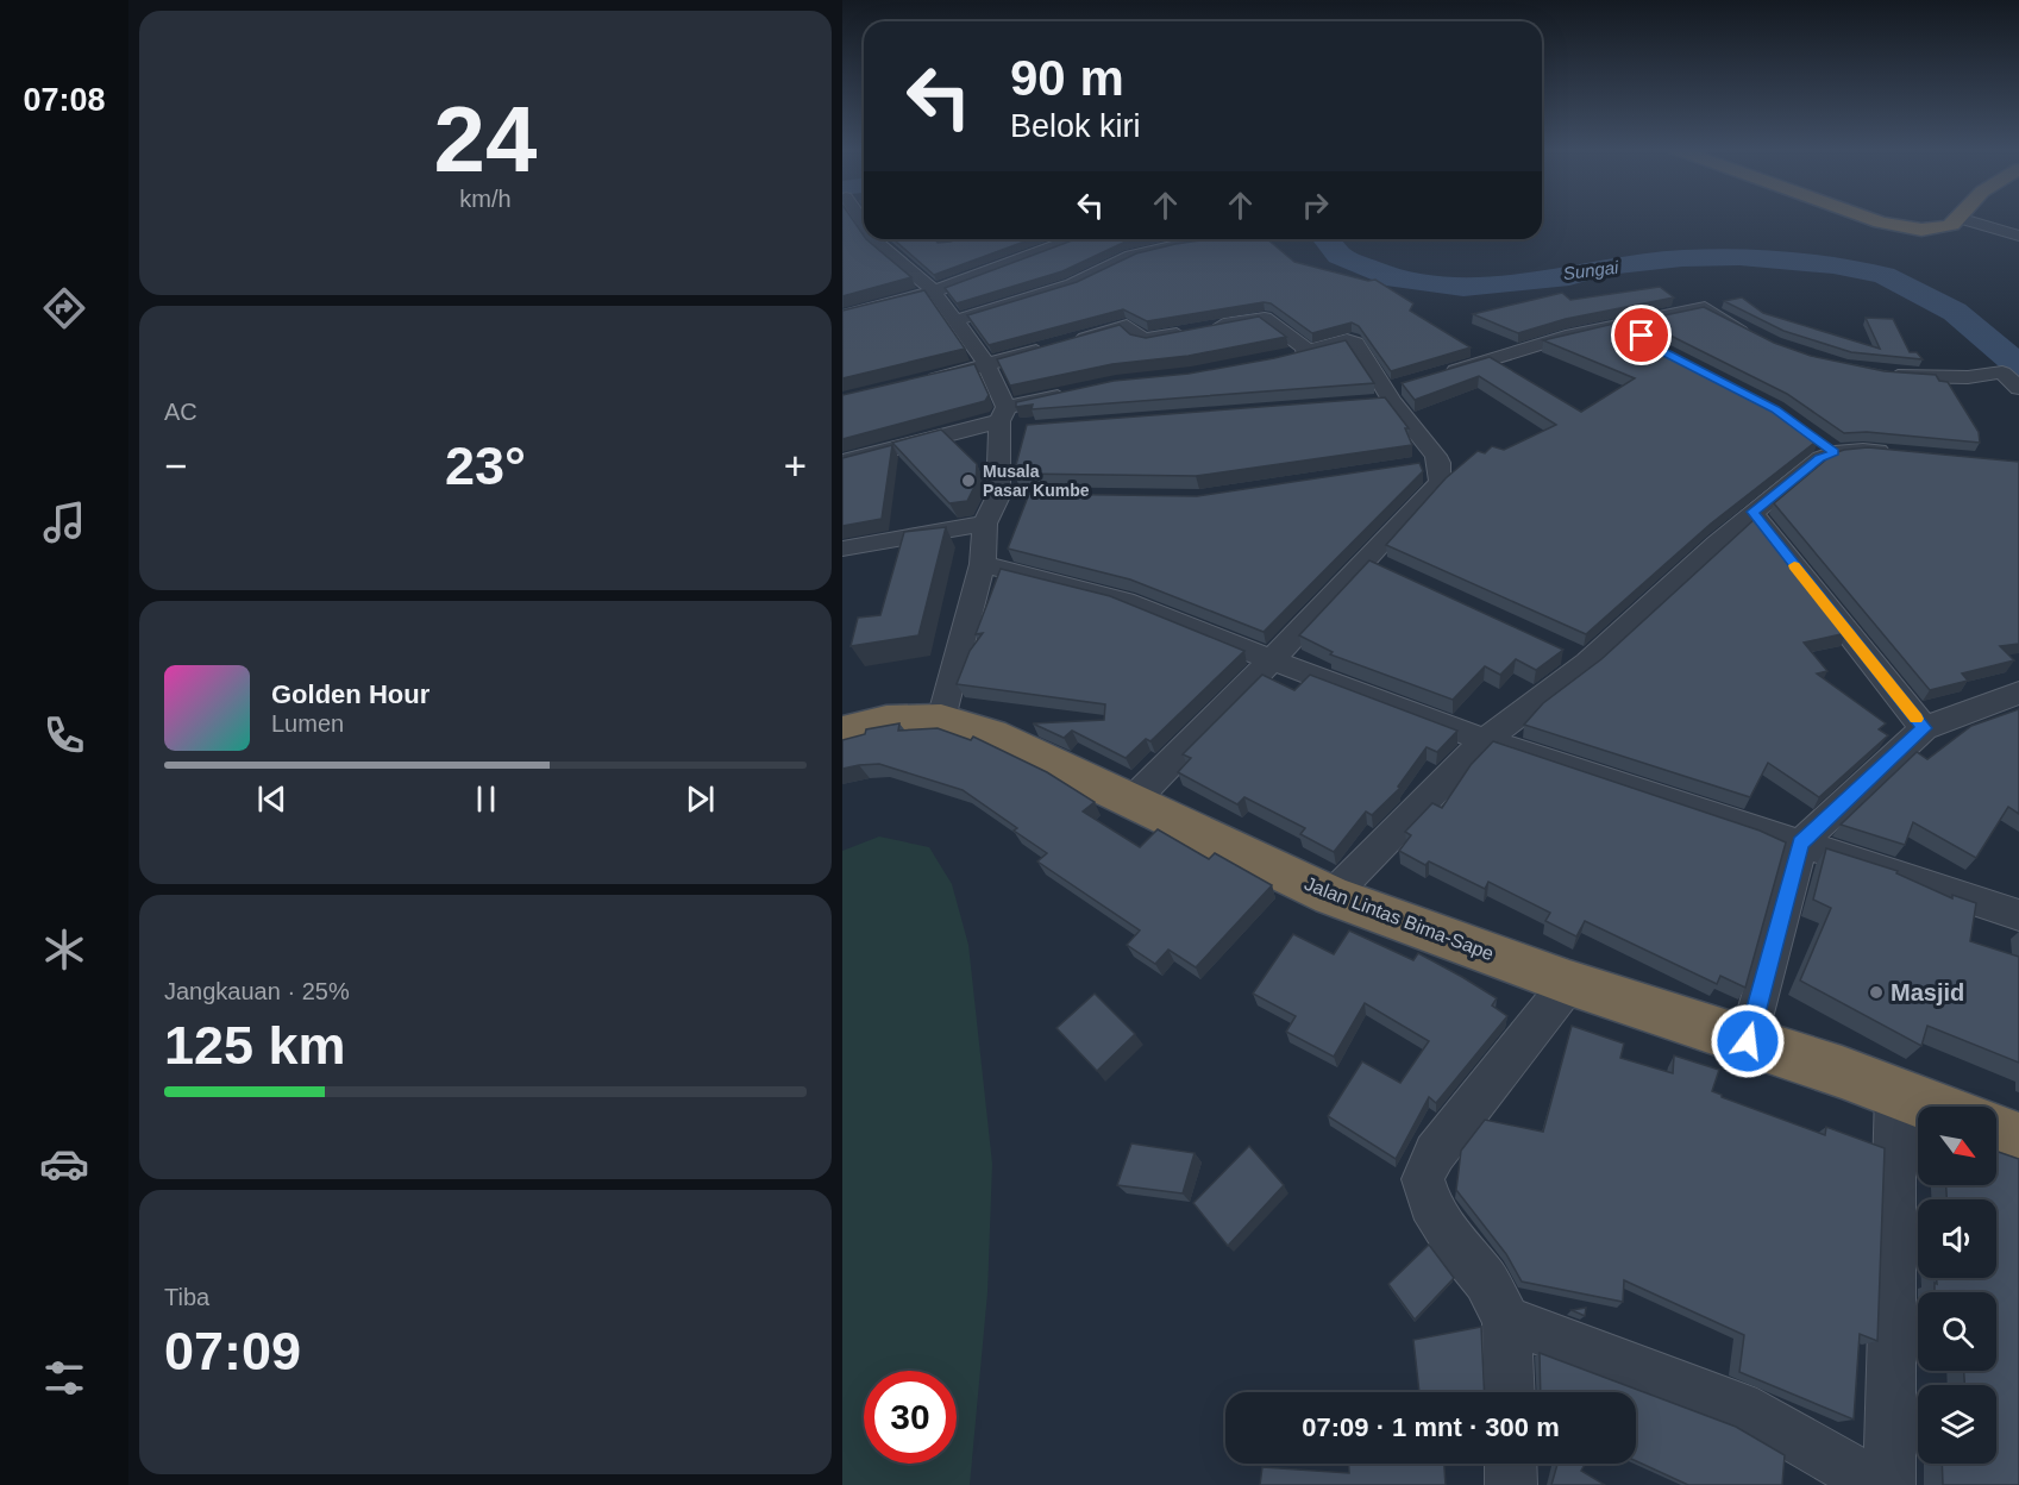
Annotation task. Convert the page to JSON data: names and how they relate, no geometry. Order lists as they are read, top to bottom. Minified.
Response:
{"streets":{"highway":["Jalan Lintas Bima-Sape"]},"water":["Sungai"],"places":["Musala Pasar Kumbe","Masjid"],"north":"bottom right","page":{"tabs":"07:08","tile":[["24","km/h"],"AC",["Jangkauan · 25%","125 km"],["Tiba","07:09"]],"turn":["90 m","Belok kiri"],"heat":["−","23°","+"],"song":["Golden Hour","Lumen"],"limit":"30","trip":"07:09 · 1 mnt · 300 m"}}
